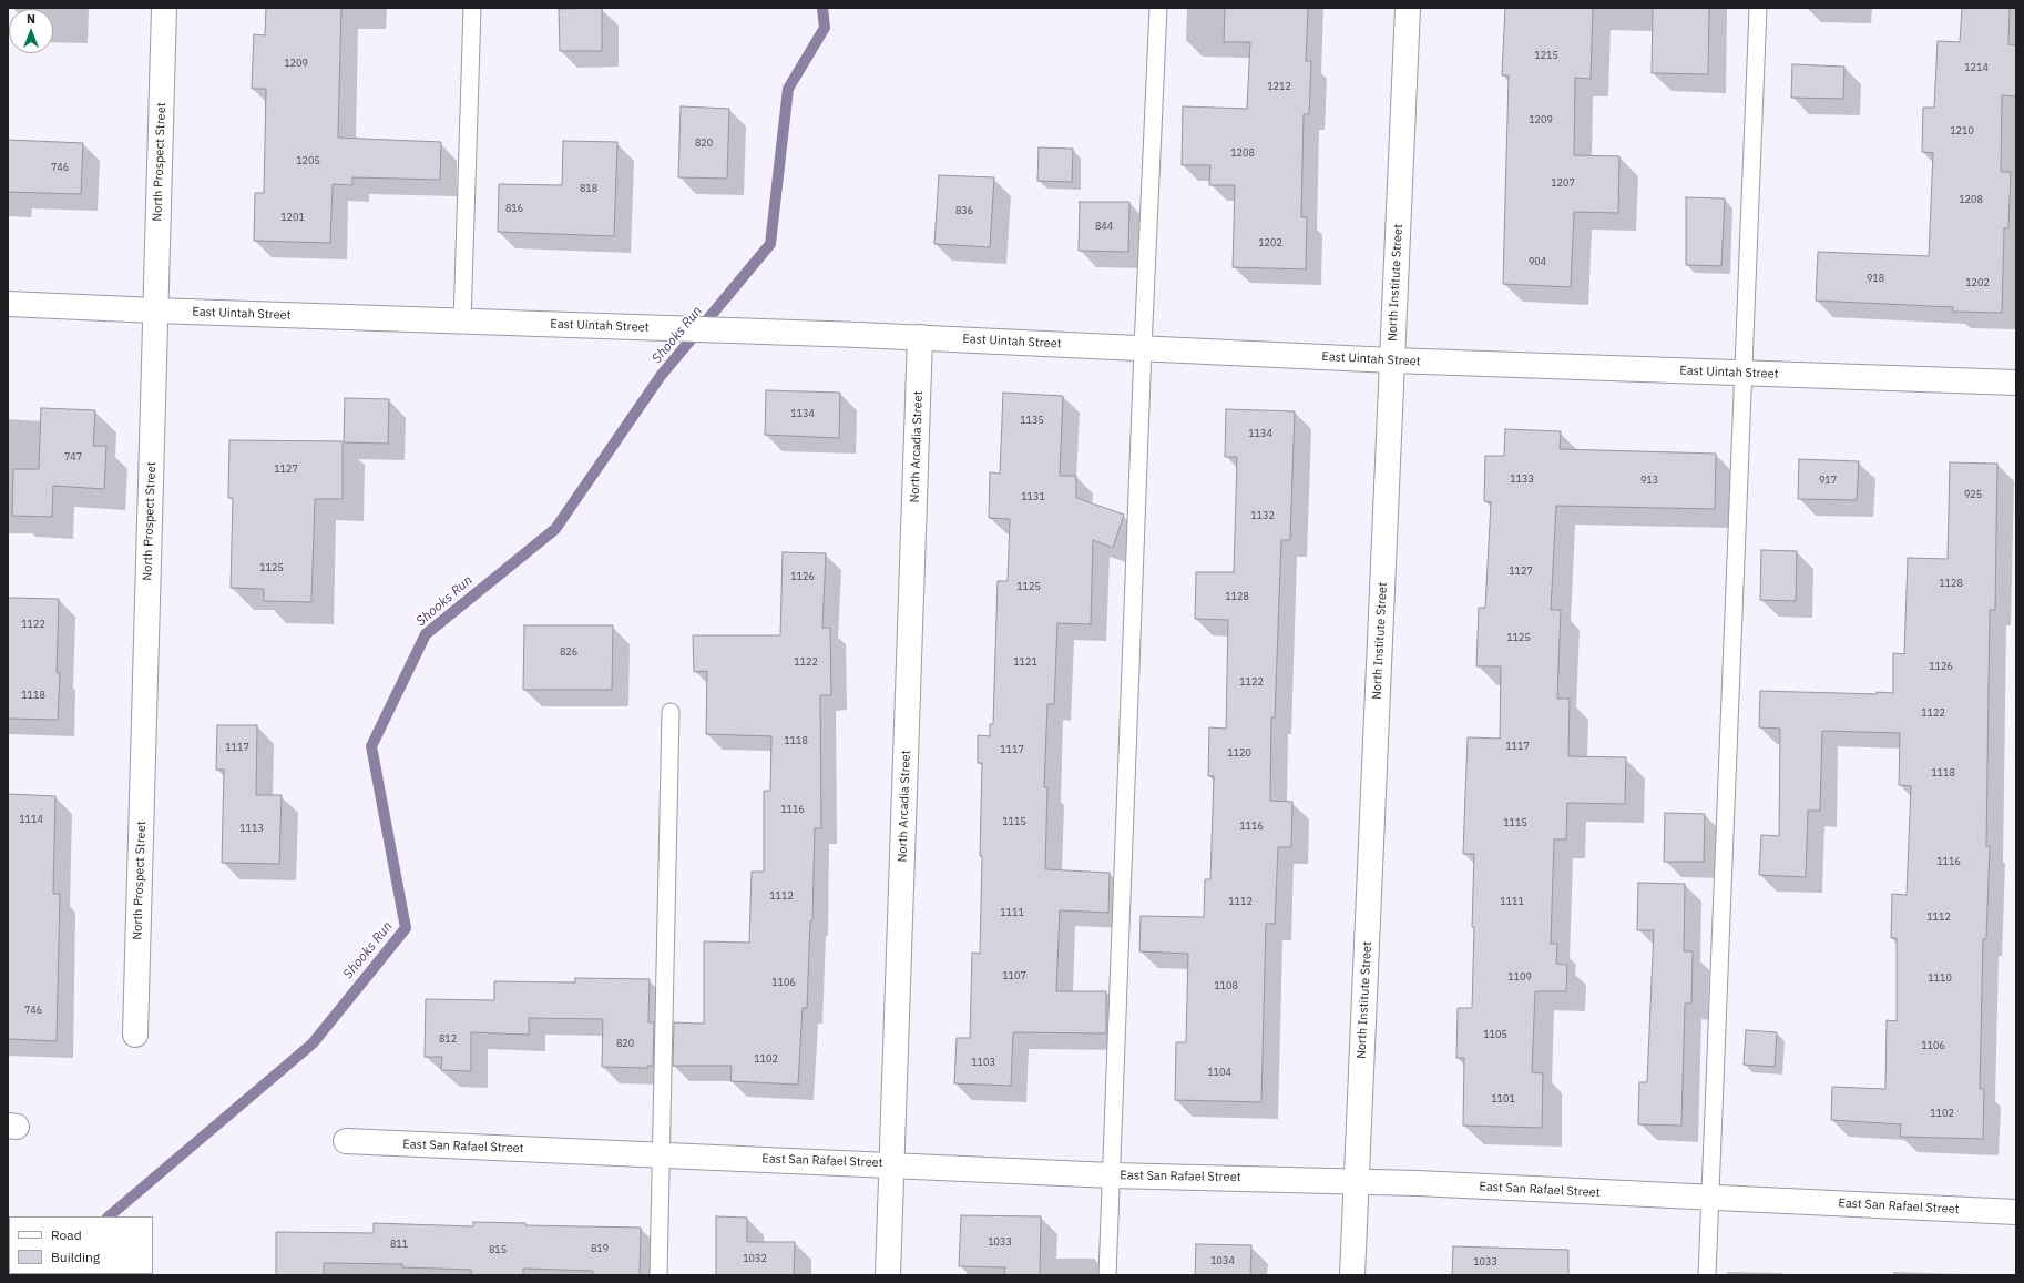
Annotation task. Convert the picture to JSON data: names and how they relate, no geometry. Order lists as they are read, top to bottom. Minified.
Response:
{"streets":{"street":["North Prospect Street","North Institute Street","East Uintah Street","North Arcadia Street","East San Rafael Street"]},"crossings":[["North Prospect Street","East Uintah Street"],["North Institute Street","East Uintah Street"],["North Institute Street","East San Rafael Street"],["East Uintah Street","North Arcadia Street"],["North Arcadia Street","East San Rafael Street"]],"water":["Shooks Run"],"house_numbers":["1215","1209","1214","1212","1209","1210","820","1208","1205","746","1207","818","1208","816","836","1201","844","1202","904","918","1202","1134","1135","1134","747","1127","1133","913","917","925","1131","1132","1125","1127","1126","1128","1125","1128","1122","1125","826","1122","1121","1126","1122","1118","1122","1118","1117","1117","1117","1120","1118","1116","1114","1115","1115","1116","1113","1116","1112","1112","1111","1111","1112","1107","1109","1110","1106","1108","746","1105","812","820","1106","1102","1103","1104","1101","1102","1033","811","819","815","1032","1034","1033"],"legend":["Road","Building"],"north":"top"}
